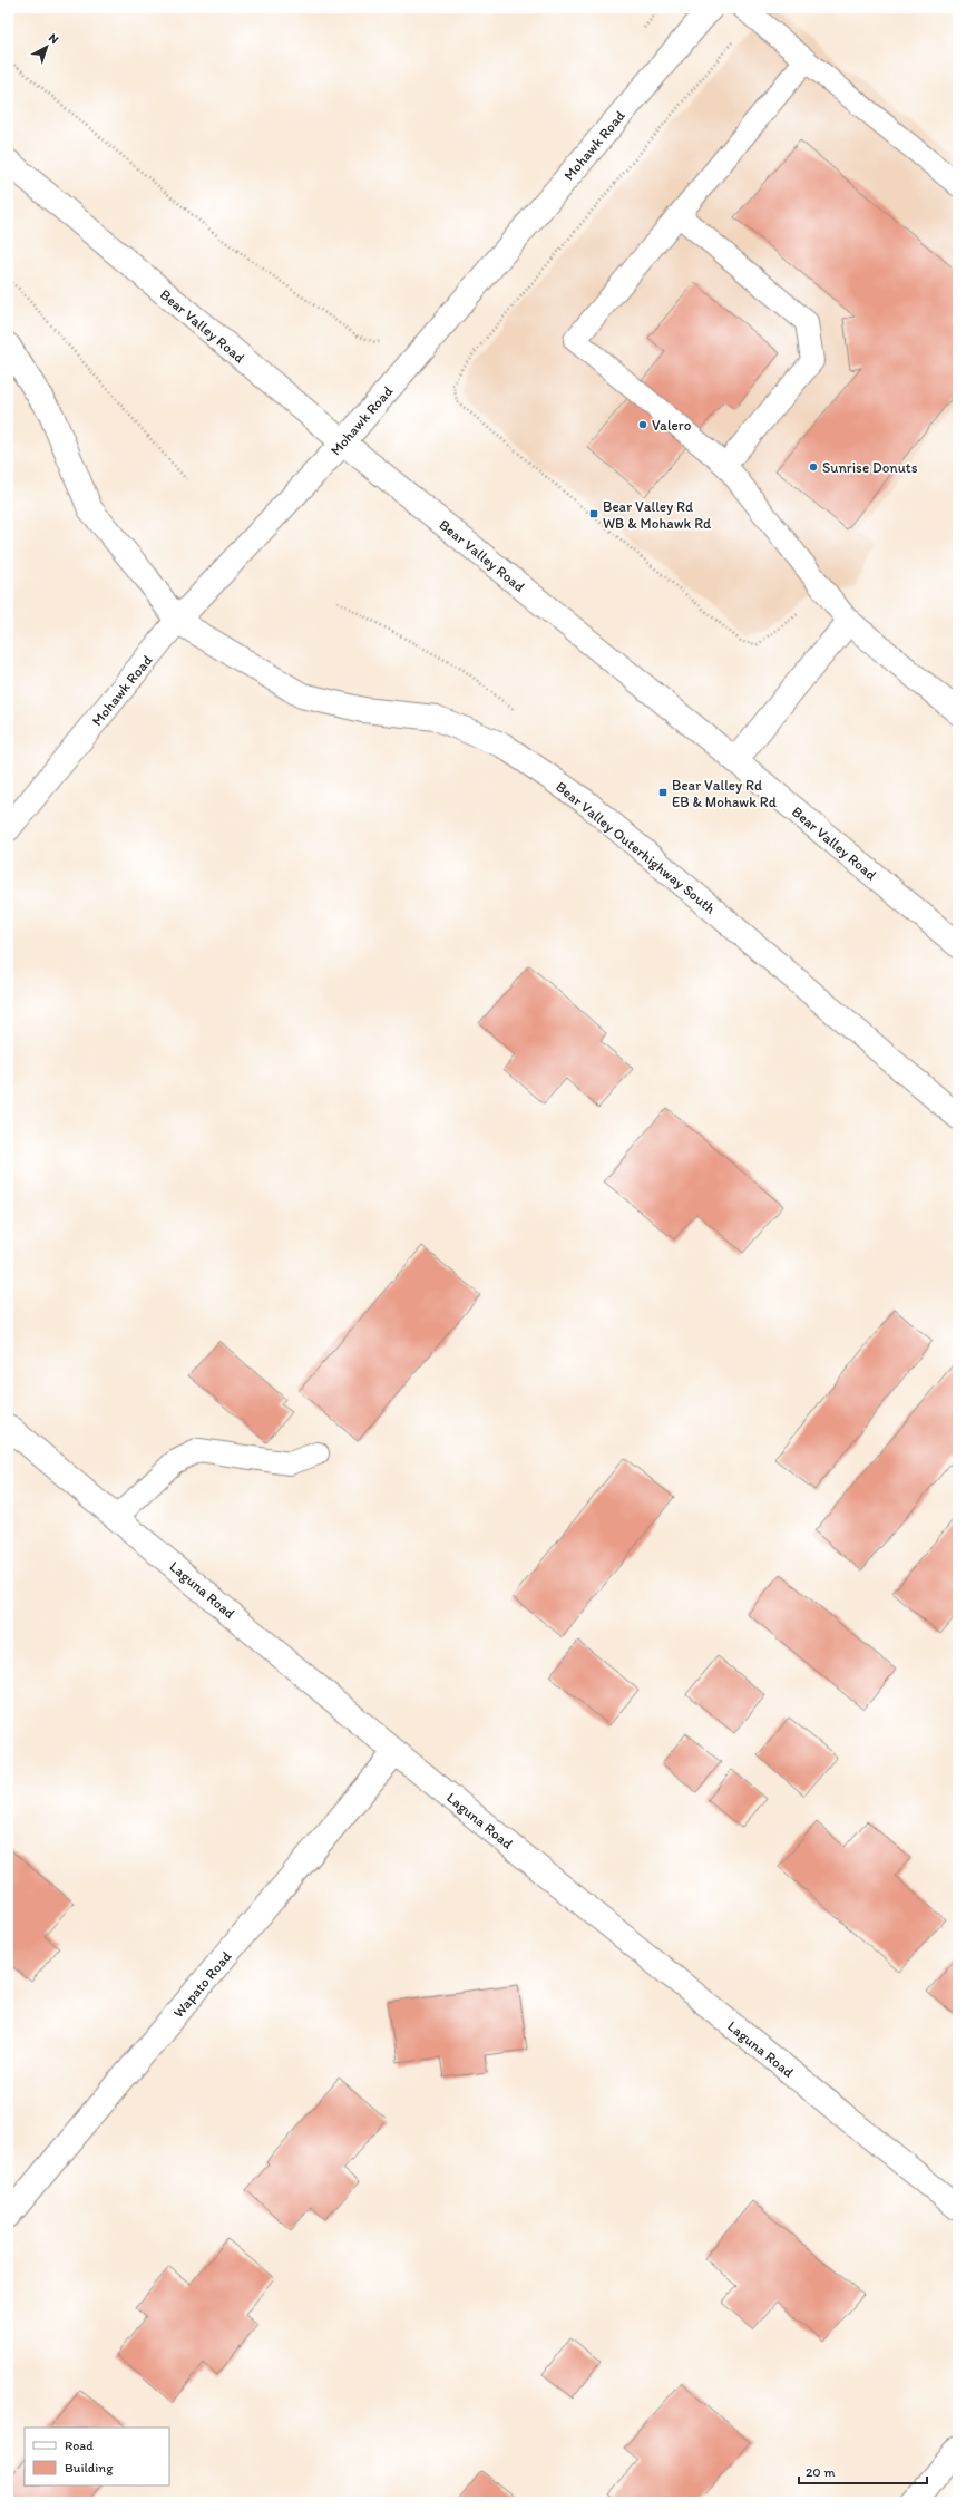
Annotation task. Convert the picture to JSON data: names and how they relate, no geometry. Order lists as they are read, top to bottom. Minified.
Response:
{"streets":{"street":["Mohawk Road","Bear Valley Road","Bear Valley Outerhighway South","Laguna Road","Wapato Road"]},"crossings":[["Mohawk Road","Bear Valley Road"],["Mohawk Road","Bear Valley Outerhighway South"],["Laguna Road","Wapato Road"]],"places":{"other":["Valero","Sunrise Donuts"],"transit":["Bear Valley Rd WB & Mohawk Rd","Bear Valley Rd EB & Mohawk Rd"]},"legend":["Road","Building"],"scale_bar":"20 m","north":"top right"}
